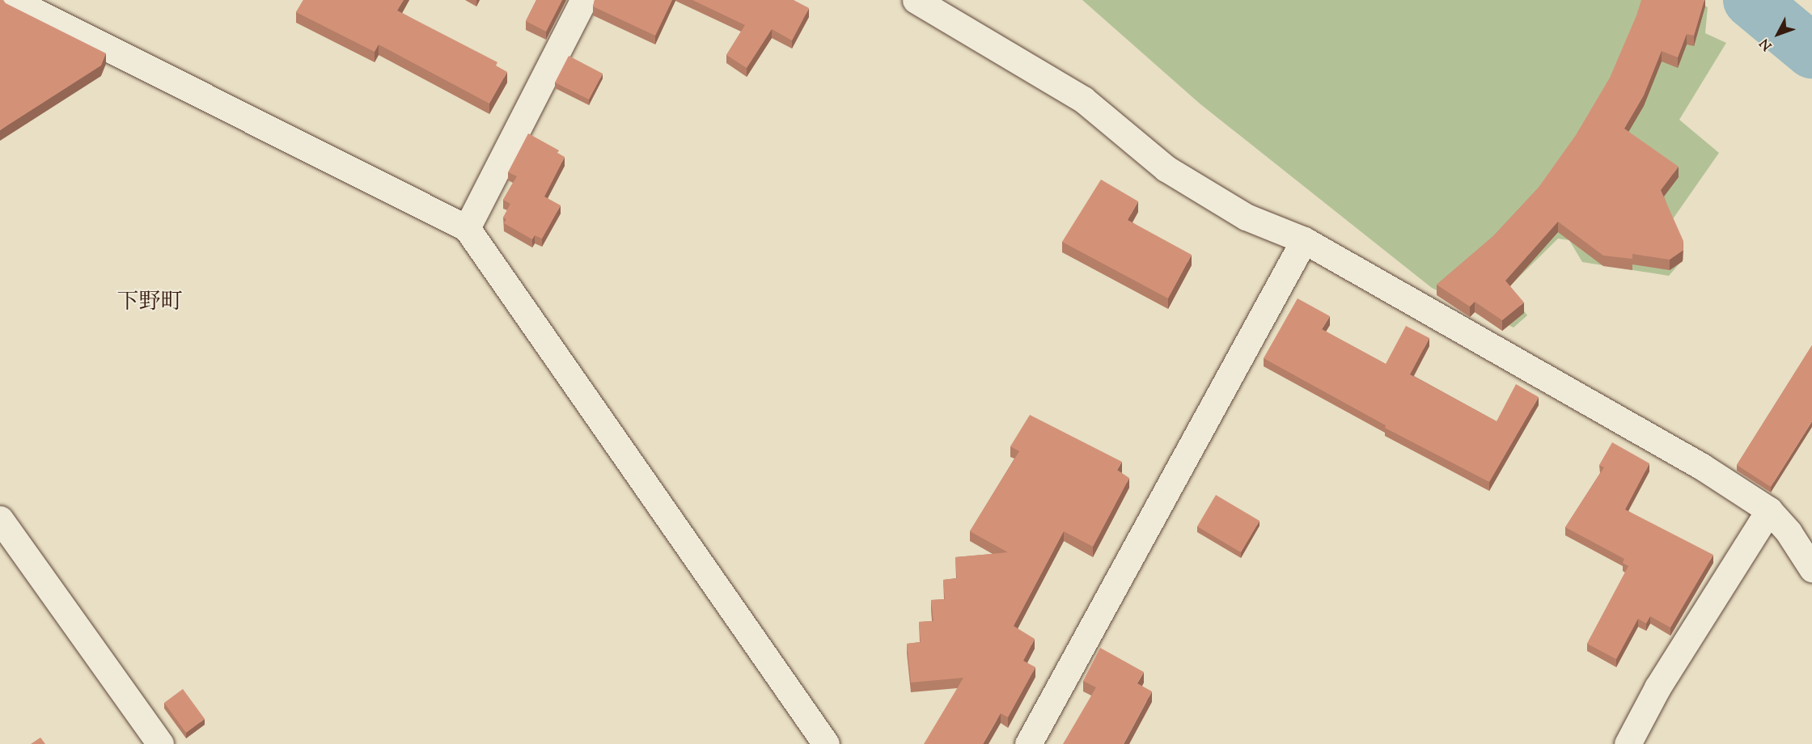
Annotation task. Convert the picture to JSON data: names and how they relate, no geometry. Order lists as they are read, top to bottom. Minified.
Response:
{"districts":["下野町"],"north":"bottom left"}
